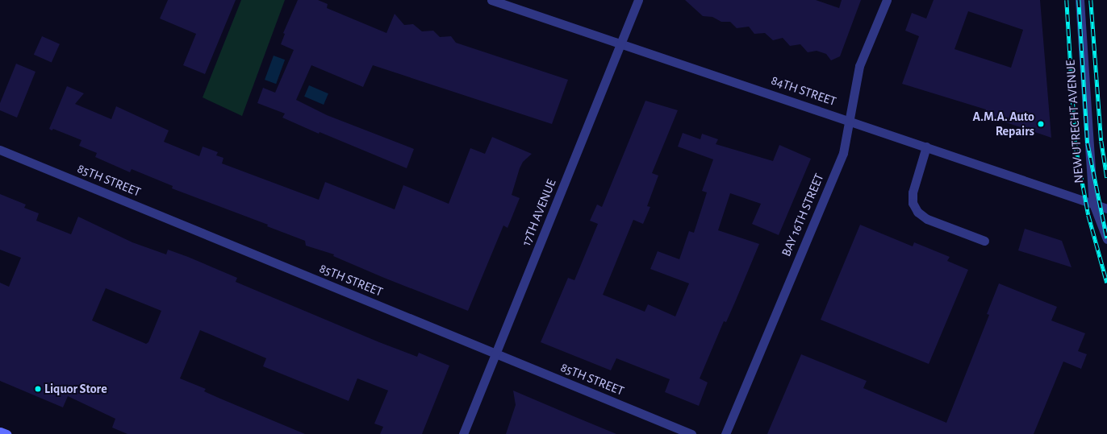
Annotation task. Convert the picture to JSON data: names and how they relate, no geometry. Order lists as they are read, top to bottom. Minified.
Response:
{"streets":{"street":["84TH STREET","NEW UTRECHT AVENUE","85TH STREET","17TH AVENUE","BAY 16TH STREET"]},"crossings":[["84TH STREET","NEW UTRECHT AVENUE"],["84TH STREET","17TH AVENUE"],["84TH STREET","BAY 16TH STREET"],["85TH STREET","17TH AVENUE"]],"places":["A.M.A. Auto Repairs","Liquor Store"]}
